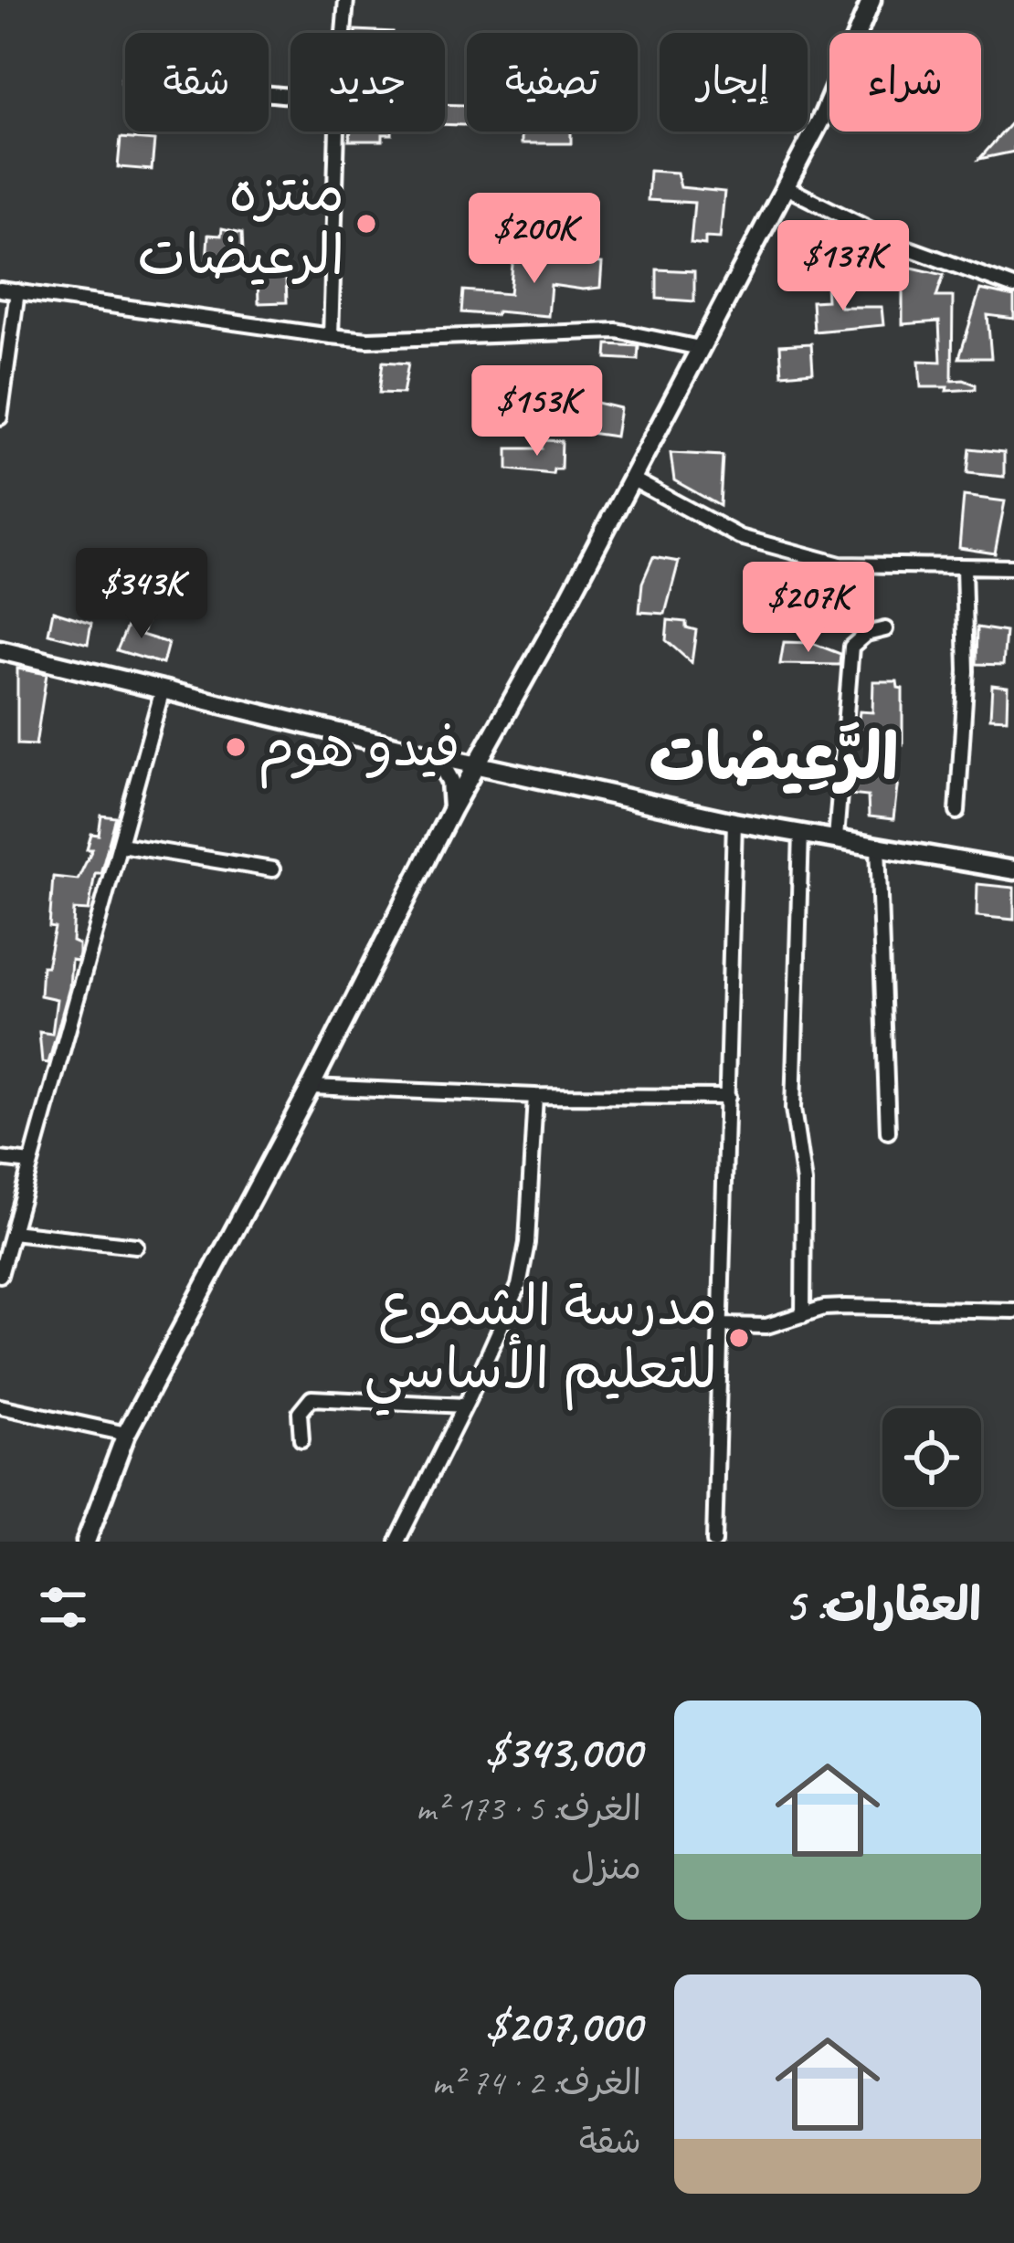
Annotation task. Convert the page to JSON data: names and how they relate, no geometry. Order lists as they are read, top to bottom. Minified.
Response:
{"districts":["الرَّعِيضات"],"places":["منتزه الرعيضات","فيدو هوم","مدرسة الشموع للتعليم الأساسي"],"page":{"chip":["شراء","إيجار","تصفية","جديد","شقة"],"price":["$200K","$137K","$153K","$343K","$207K"],"heading":"العقارات: 5","list":[{"name":"$343,000","note":"الغرف: 5 · 173 m² · منزل"},{"name":"$207,000","note":"الغرف: 2 · 74 m² · شقة"}]}}
